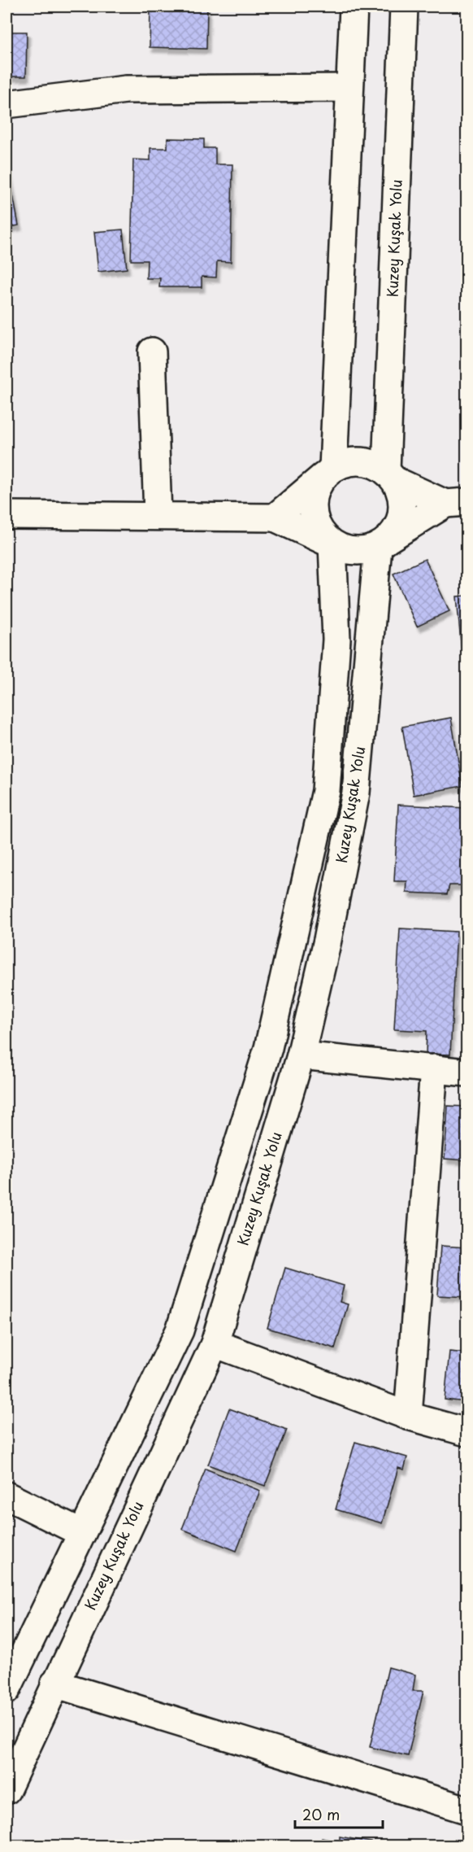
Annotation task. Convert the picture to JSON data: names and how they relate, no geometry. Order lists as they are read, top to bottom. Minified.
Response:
{"streets":{"main road":["Kuzey Kuşak Yolu"]},"scale_bar":"20 m"}
